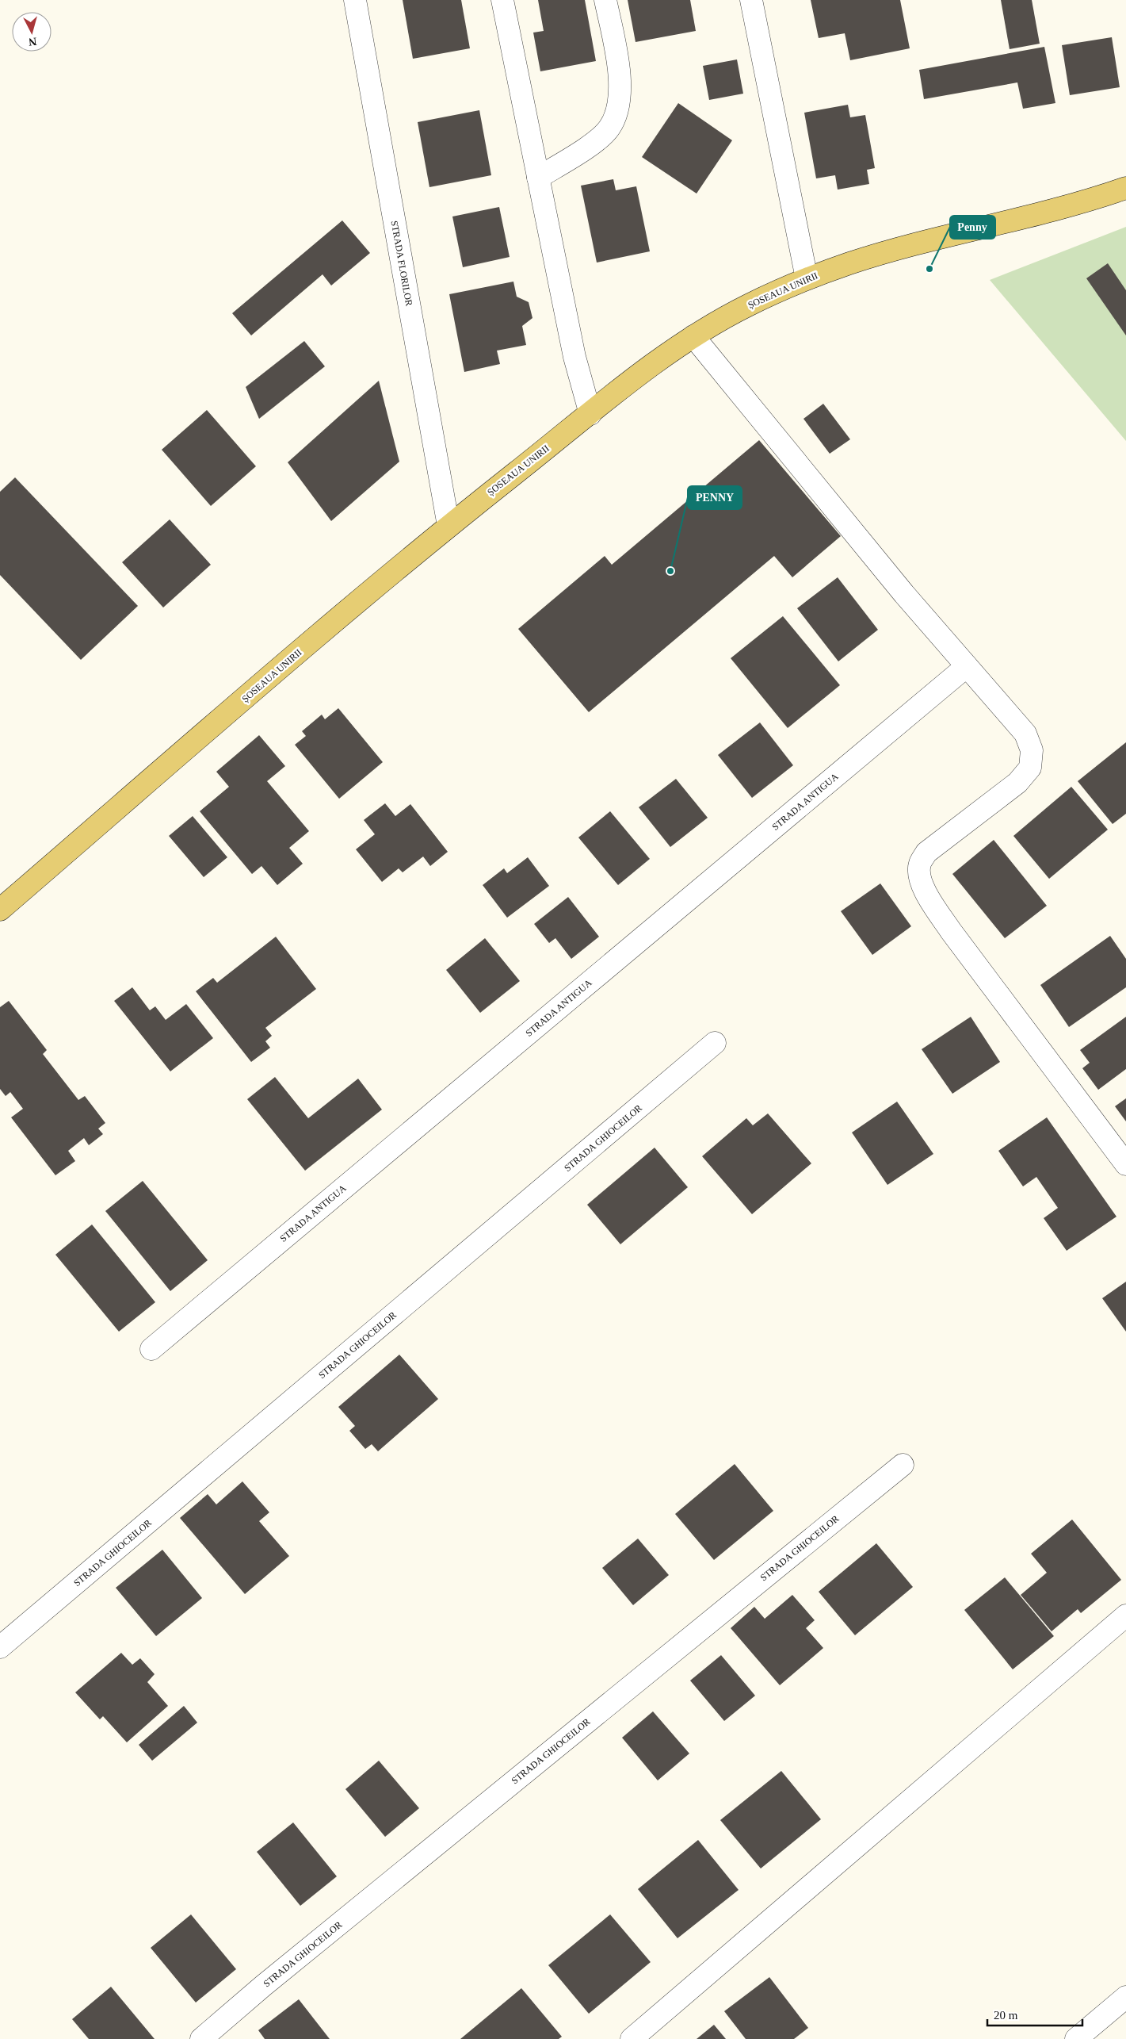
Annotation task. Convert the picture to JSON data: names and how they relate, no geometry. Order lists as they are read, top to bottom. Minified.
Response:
{"streets":{"main road":["ȘOSEAUA UNIRII"],"street":["STRADA FLORILOR","STRADA ANTIGUA","STRADA GHIOCEILOR"]},"crossings":[["STRADA FLORILOR","ȘOSEAUA UNIRII"]],"places":["Penny","PENNY"],"scale_bar":"20 m","north":"bottom"}
